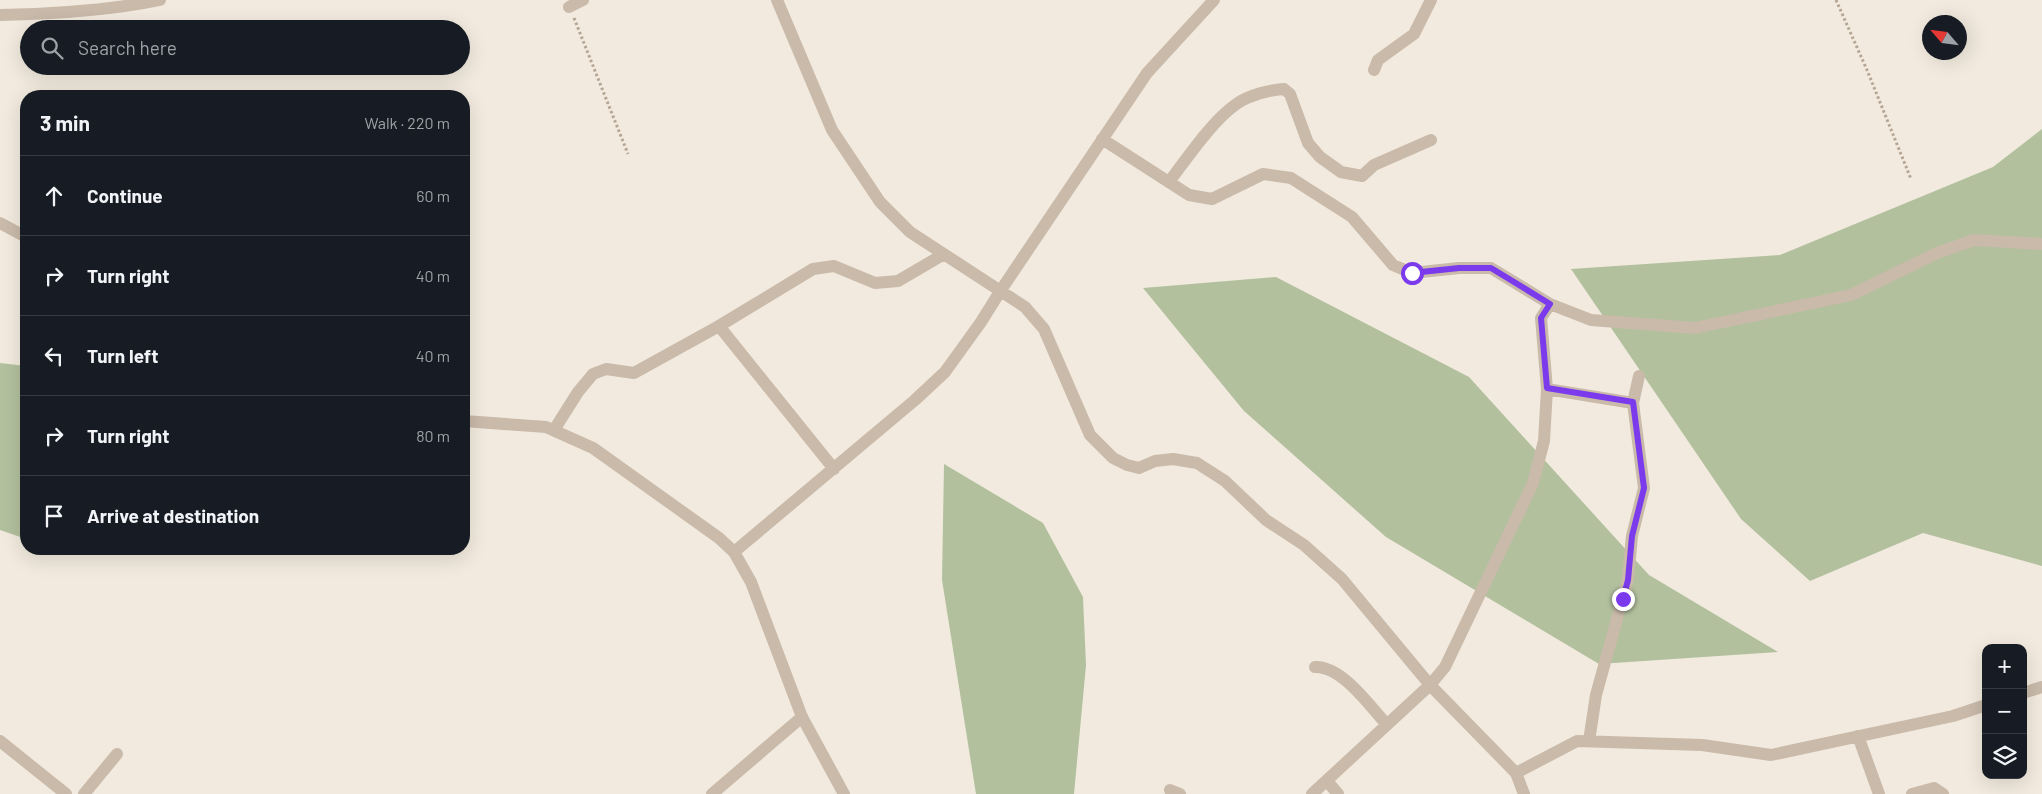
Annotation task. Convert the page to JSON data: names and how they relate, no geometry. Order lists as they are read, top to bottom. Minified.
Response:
{"north":"top left","page":{"search":"Search here","heading":["3 min","Walk · 220 m"],"list":[["Continue","60 m"],["Turn right","40 m"],["Turn left","40 m"],["Turn right","80 m"],"Arrive at destination"],"map_buttons":["+","−"]}}
